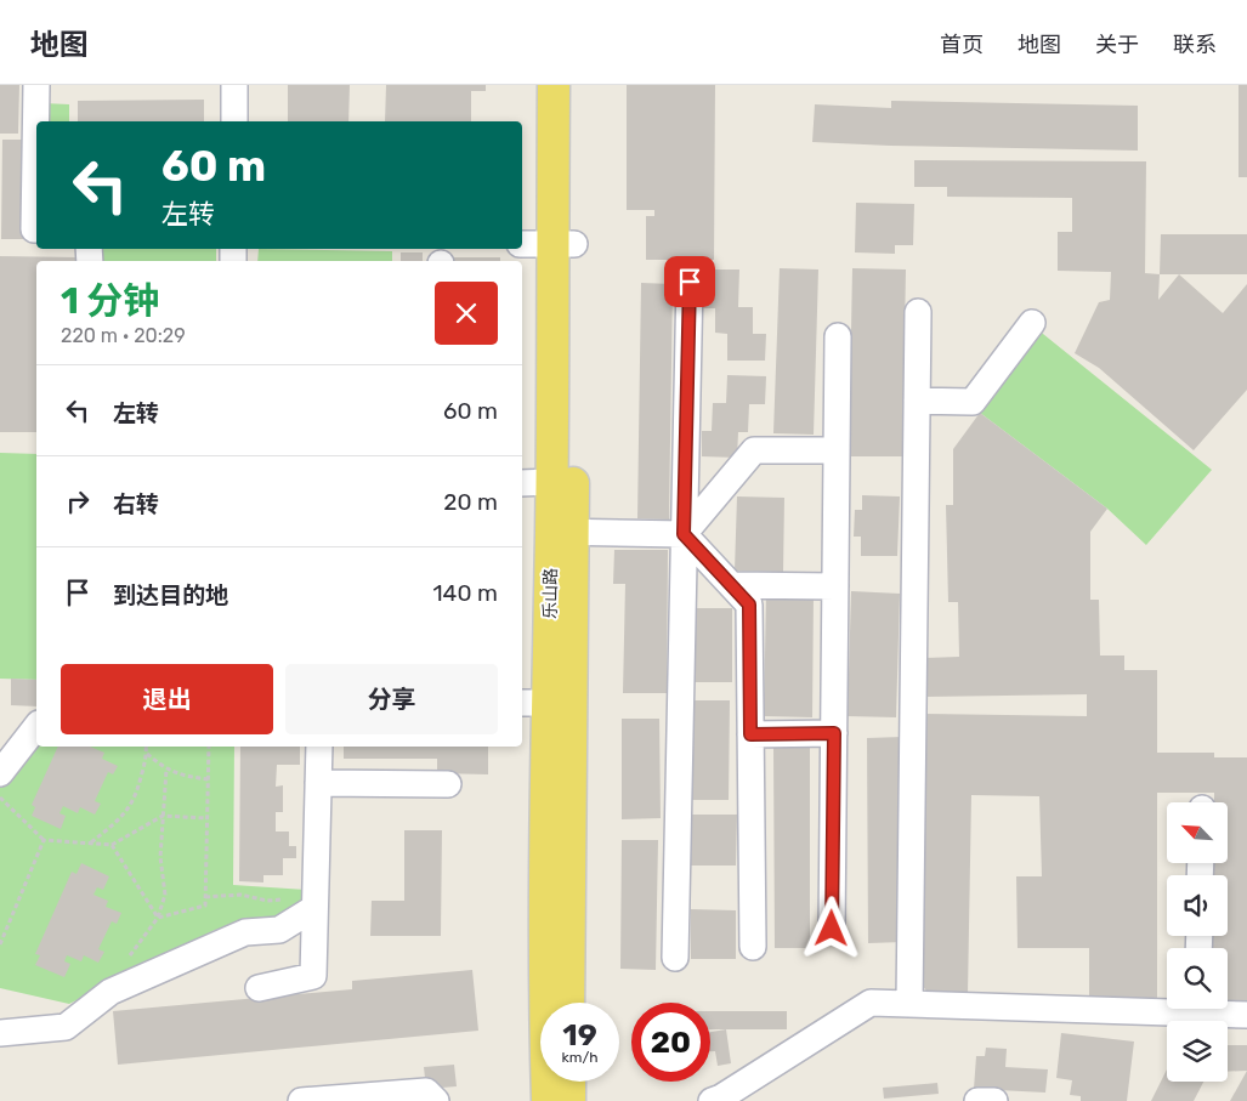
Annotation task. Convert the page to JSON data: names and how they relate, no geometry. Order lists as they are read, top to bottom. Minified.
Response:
{"streets":{"main road":["乐山路"]},"north":"top left","page":{"header":"地图","nav":["首页","地图","关于","联系"],"turn":["60 m","左转"],"heading":["1 分钟","220 m · 20:29"],"list":[{"name":"左转","value":"60 m"},{"name":"右转","value":"20 m"},{"name":"到达目的地","value":"140 m"}],"buttons":["退出","分享"],"speed":"19 km/h","limit":"20"}}
